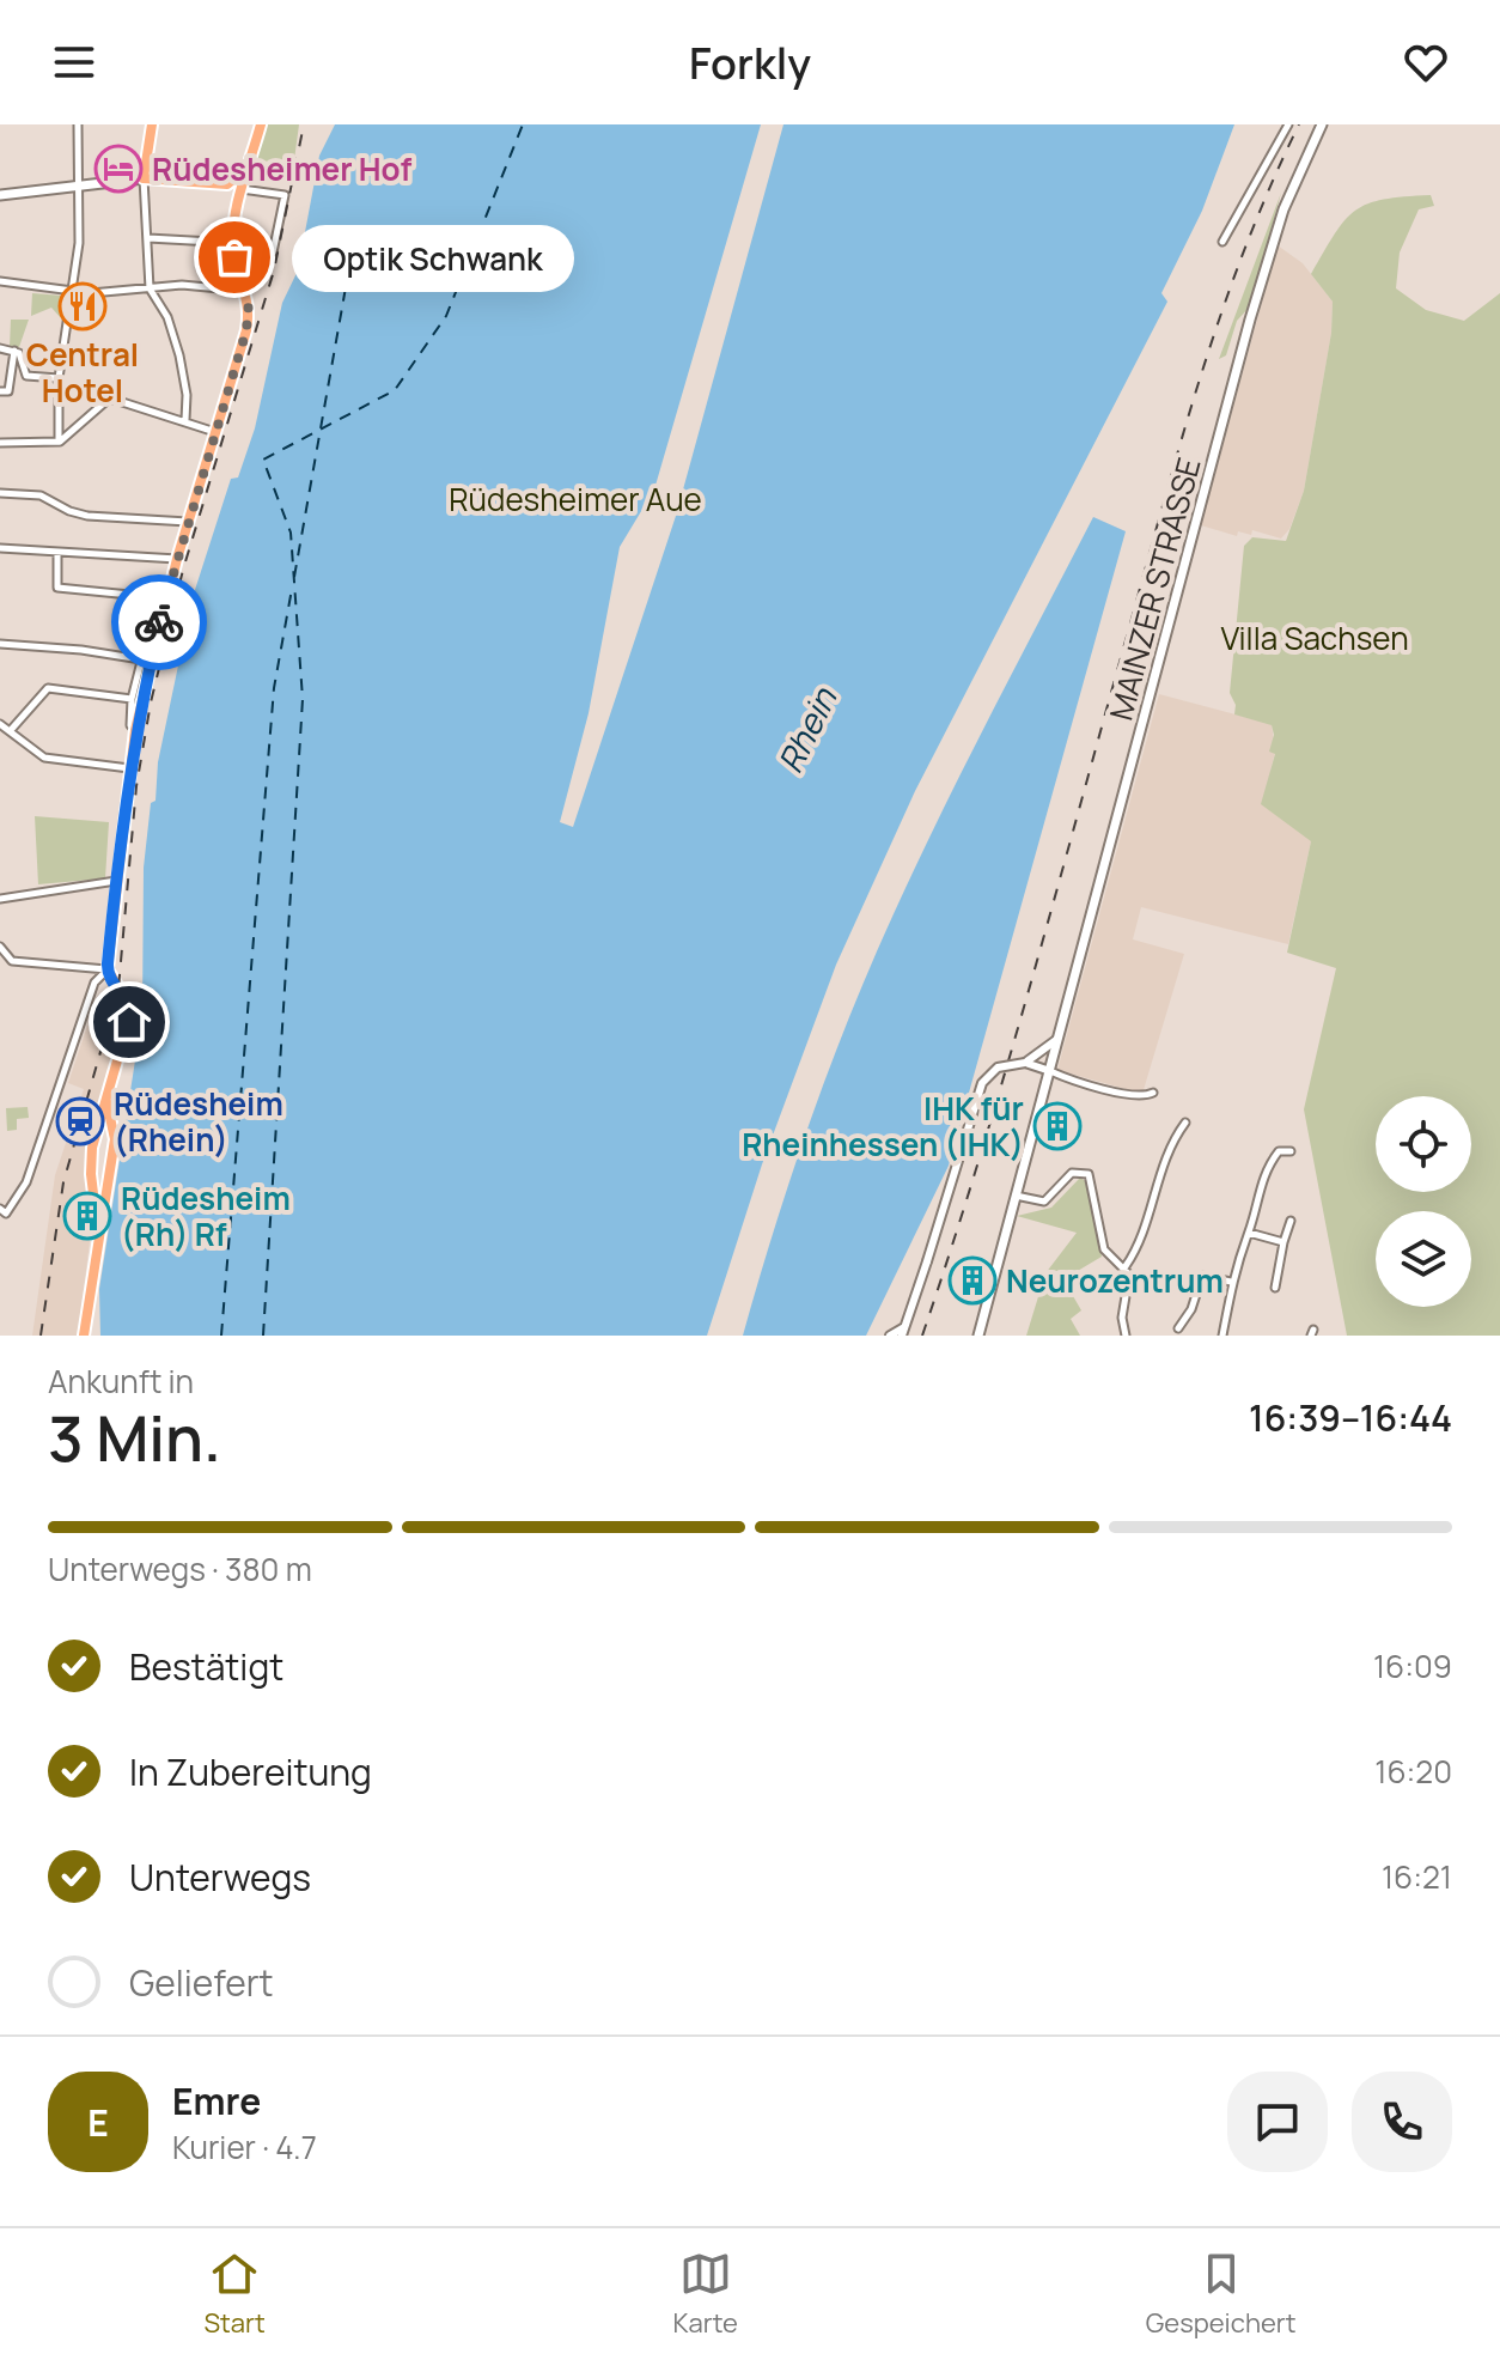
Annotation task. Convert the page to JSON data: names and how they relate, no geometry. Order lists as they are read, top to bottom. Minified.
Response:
{"streets":{"main road":["MAINZER STRASSE"]},"water":["Rhein"],"parks":["Rüdesheimer Aue","Villa Sachsen"],"places":{"hotel":["Rüdesheimer Hof"],"other":["Optik Schwank"],"restaurant":["Central Hotel"],"station":["Rüdesheim (Rhein)"],"building":["IHK für Rheinhessen (IHK)","Rüdesheim (Rh) Rf","Neurozentrum"]},"page":{"header":"Forkly","bubble":"Optik Schwank","heading":["3 Min.","Ankunft in","16:39–16:44"],"panel":["Emre","Kurier · 4.7"],"bar":"Unterwegs · 380 m","list":[["Bestätigt","16:09"],["In Zubereitung","16:20"],["Unterwegs","16:21"],"Geliefert"],"round":"E","tabs":["Start","Karte","Gespeichert"]}}
